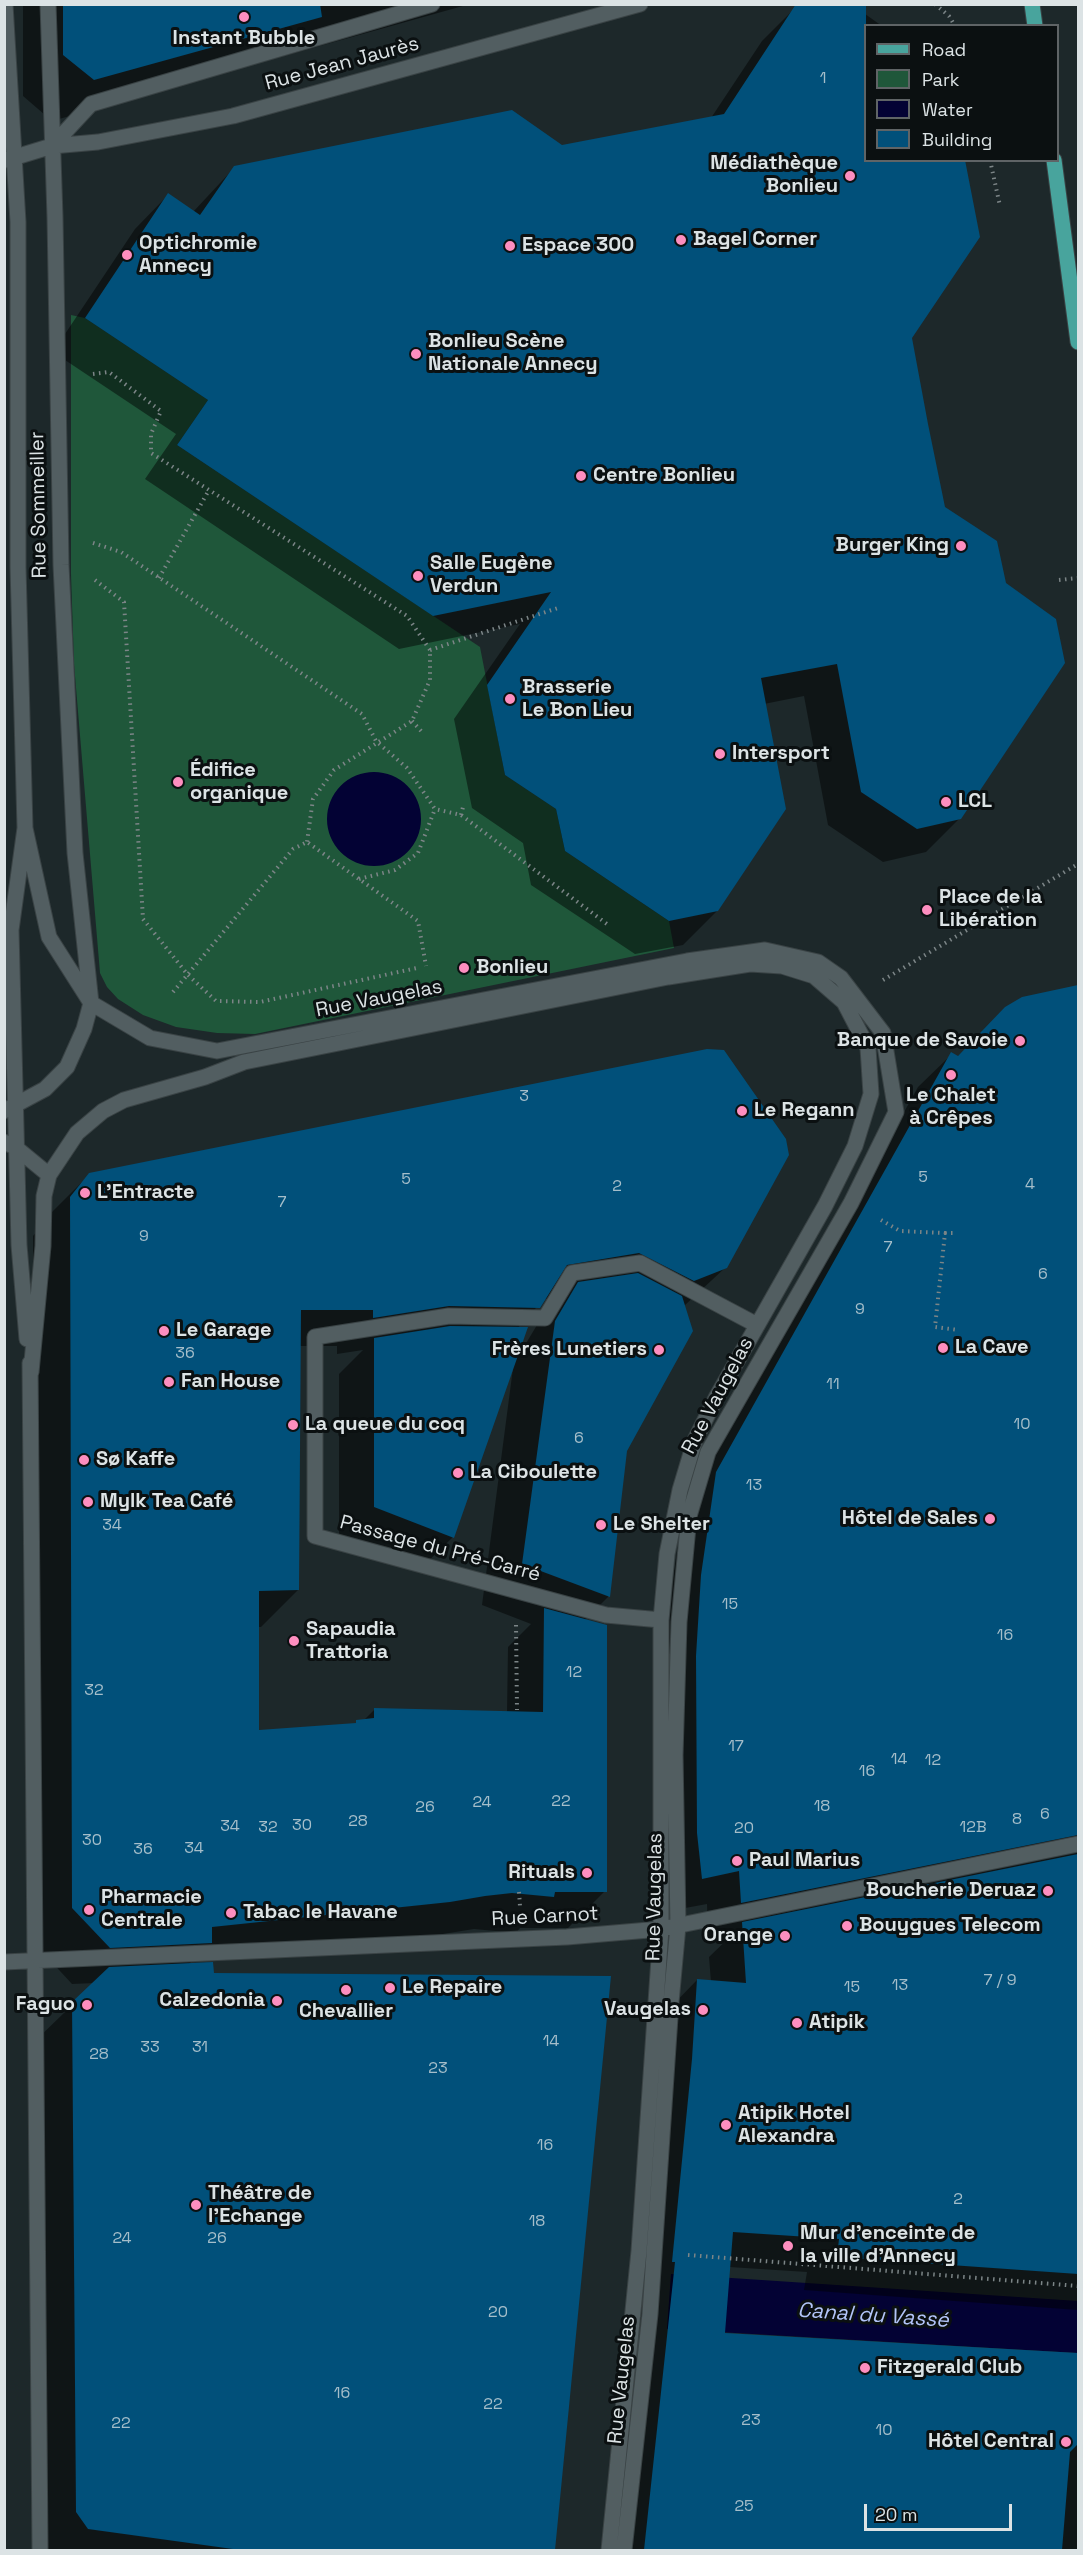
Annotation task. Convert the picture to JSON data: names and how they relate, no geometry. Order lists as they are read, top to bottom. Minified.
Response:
{"streets":{"street":["Rue Jean Jaurès","Rue Sommeiller","Rue Vaugelas","Passage du Pré-Carré","Rue Carnot"]},"crossings":[["Rue Jean Jaurès","Rue Sommeiller"],["Rue Sommeiller","Rue Vaugelas"],["Rue Sommeiller","Rue Carnot"],["Rue Vaugelas","Passage du Pré-Carré"],["Rue Vaugelas","Rue Carnot"]],"water":["Canal du Vassé"],"places":["Instant Bubble","Médiathèque Bonlieu","Bagel Corner","Espace 300","Optichromie Annecy","Bonlieu Scène Nationale Annecy","Centre Bonlieu","Burger King","Salle Eugène Verdun","Brasserie Le Bon Lieu","Intersport","Édifice organique","LCL","Place de la Libération","Bonlieu","Banque de Savoie","Le Chalet à Crêpes","Le Regann","L'Entracte","Le Garage","La Cave","Frères Lunetiers","Fan House","La queue du coq","Sø Kaffe","La Ciboulette","Mylk Tea Café","Hôtel de Sales","Le Shelter","Sapaudia Trattoria","Paul Marius","Rituals","Boucherie Deruaz","Pharmacie Centrale","Tabac le Havane","Bouygues Telecom","Orange","Le Repaire","Chevallier","Calzedonia","Faguo","Vaugelas","Atipik","Atipik Hotel Alexandra","Théâtre de l'Echange","Mur d'enceinte de la ville d'Annecy","Fitzgerald Club","Hôtel Central"],"house_numbers":["1","3","5","5","4","2","7","9","7","6","9","36","11","10","6","13","34","15","16","12","32","17","14","12","16","22","24","18","26","6","8","28","30","34","32","12B","20","30","34","36","7 / 9","13","15","14","33","31","28","23","16","2","18","24","26","20","16","22","23","22","10","25"],"legend":["Road","Park","Water","Building"],"scale_bar":"20 m"}
